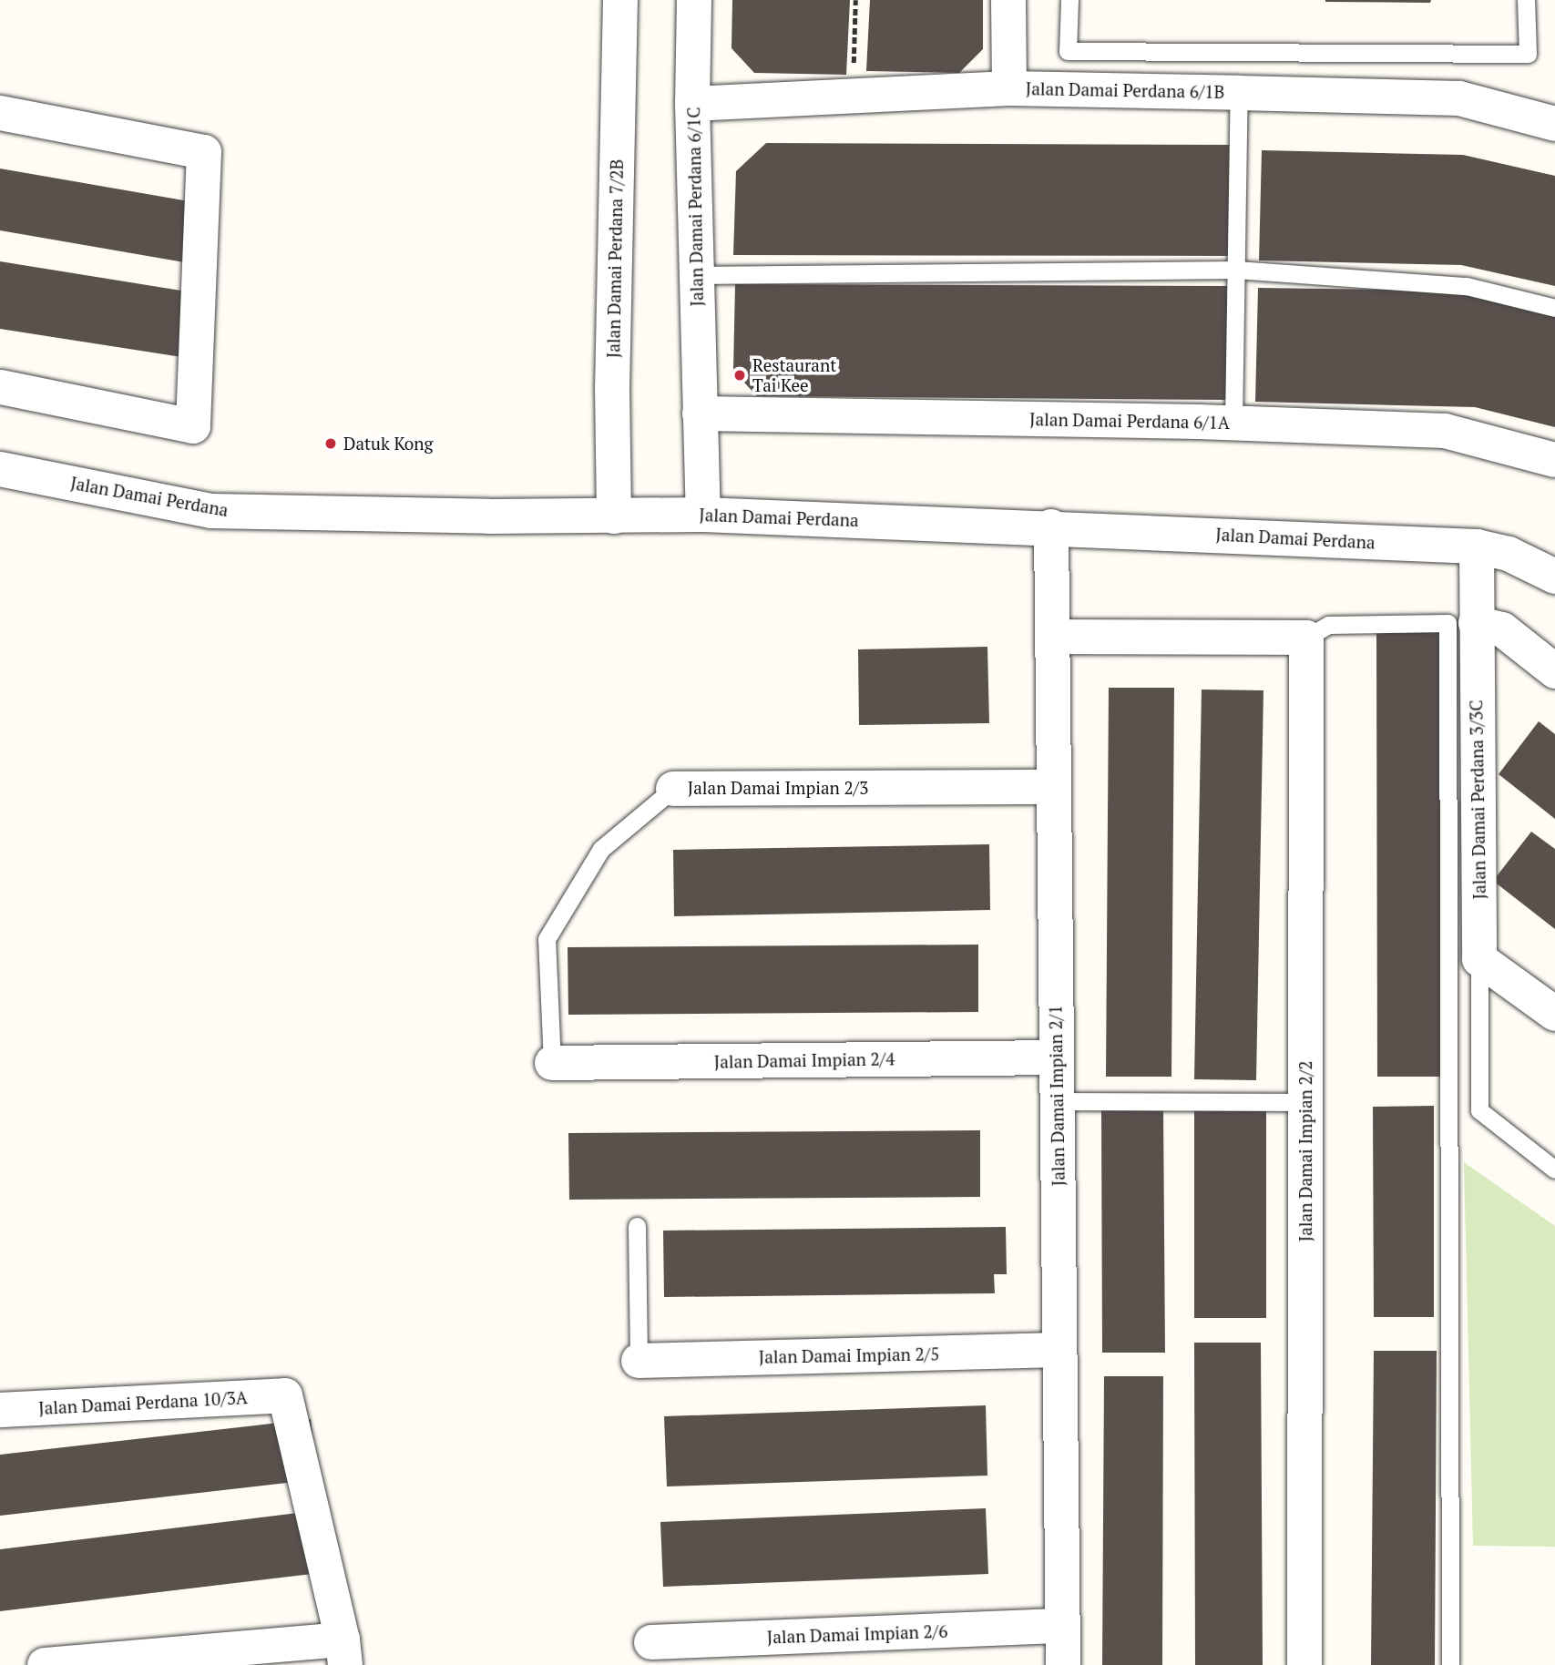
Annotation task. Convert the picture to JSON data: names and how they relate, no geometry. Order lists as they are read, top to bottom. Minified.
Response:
{"streets":{"street":["Jalan Damai Perdana 6/1B","Jalan Damai Perdana 6/1C","Jalan Damai Perdana 7/2B","Jalan Damai Perdana 6/1A","Jalan Damai Perdana","Jalan Damai Impian 2/3","Jalan Damai Perdana 3/3C","Jalan Damai Impian 2/4","Jalan Damai Impian 2/1","Jalan Damai Impian 2/2","Jalan Damai Impian 2/5","Jalan Damai Perdana 10/3A","Jalan Damai Impian 2/6"]},"crossings":[["Jalan Damai Perdana 6/1B","Jalan Damai Perdana 6/1C"],["Jalan Damai Perdana 6/1C","Jalan Damai Perdana 6/1A"],["Jalan Damai Perdana 6/1C","Jalan Damai Perdana"],["Jalan Damai Perdana 7/2B","Jalan Damai Perdana"],["Jalan Damai Perdana","Jalan Damai Perdana 3/3C"],["Jalan Damai Perdana","Jalan Damai Impian 2/1"],["Jalan Damai Impian 2/3","Jalan Damai Impian 2/4"],["Jalan Damai Impian 2/3","Jalan Damai Impian 2/1"],["Jalan Damai Impian 2/4","Jalan Damai Impian 2/1"],["Jalan Damai Impian 2/1","Jalan Damai Impian 2/5"],["Jalan Damai Impian 2/1","Jalan Damai Impian 2/6"]],"places":["Restaurant Tai Kee","Datuk Kong"]}
